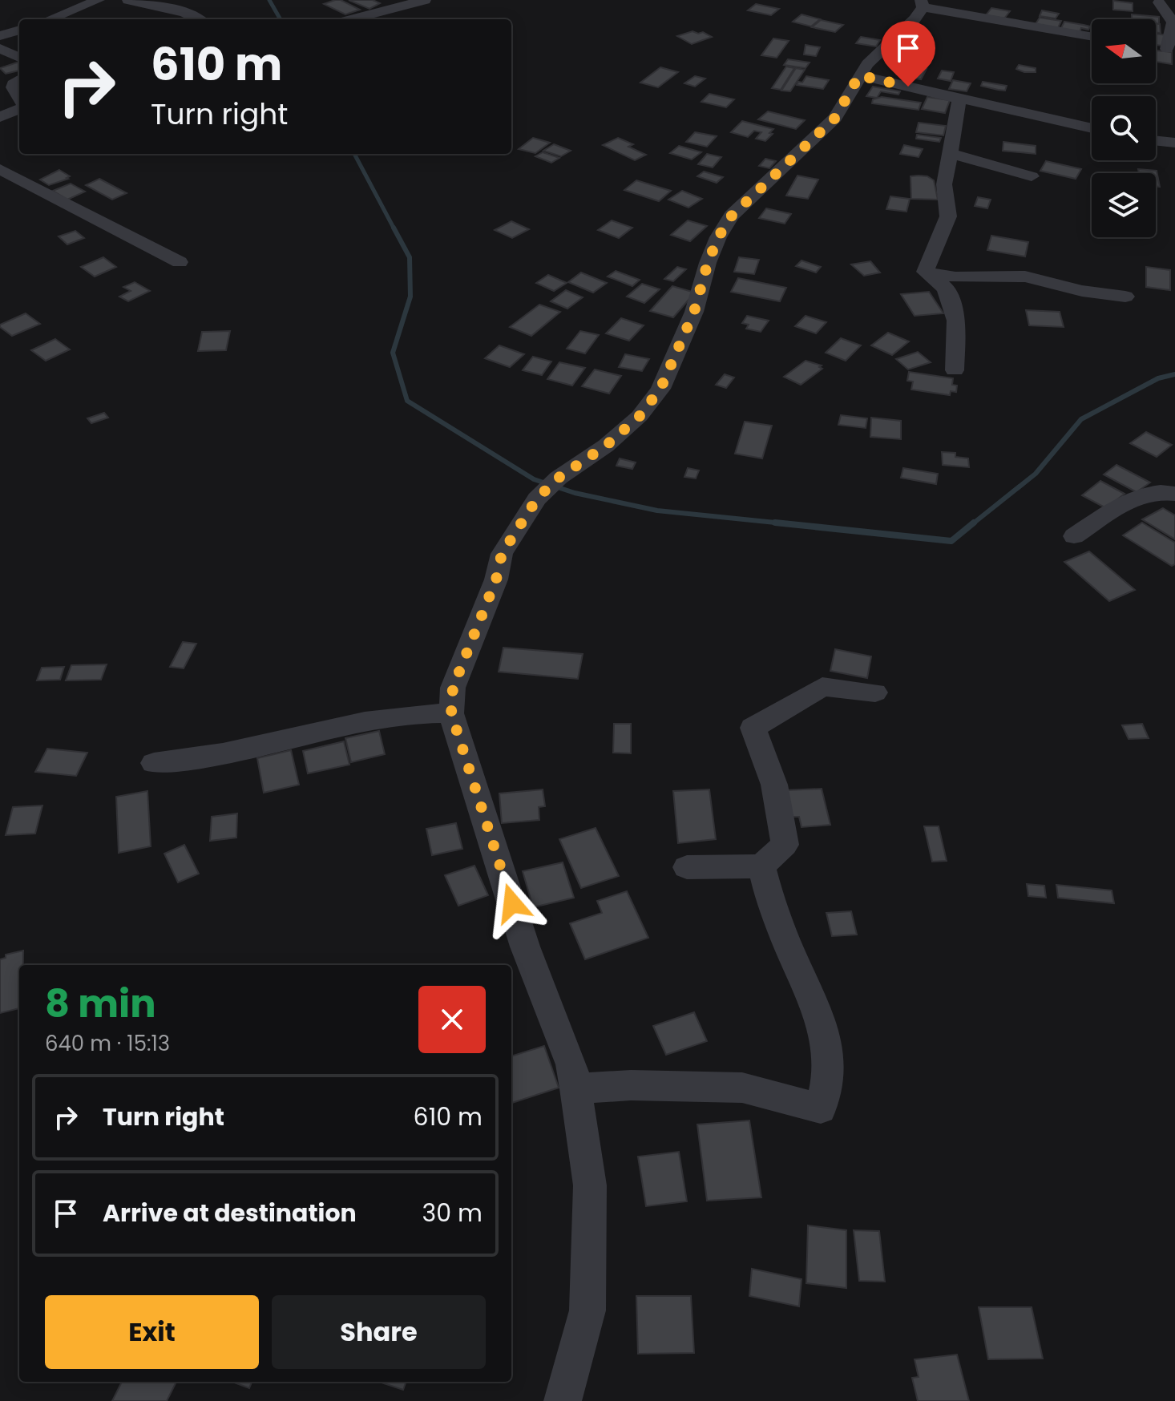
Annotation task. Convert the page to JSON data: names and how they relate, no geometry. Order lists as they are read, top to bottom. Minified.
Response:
{"north":"left","page":{"turn":["610 m","Turn right"],"heading":["8 min","640 m · 15:13"],"list":[{"name":"Turn right","value":"610 m"},{"name":"Arrive at destination","value":"30 m"}],"buttons":["Exit","Share"]}}
